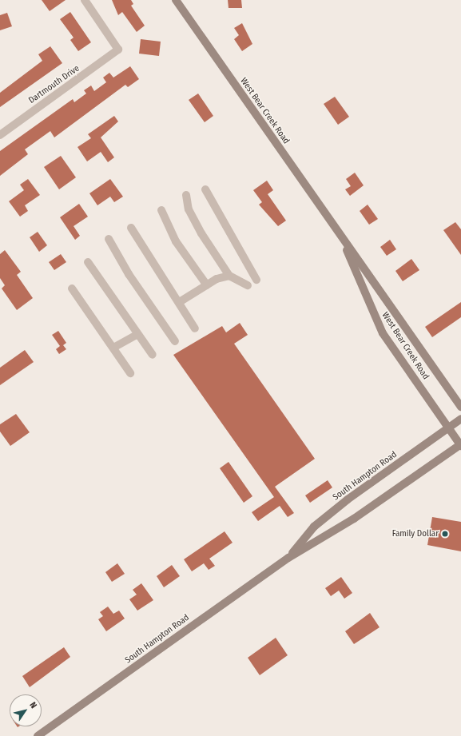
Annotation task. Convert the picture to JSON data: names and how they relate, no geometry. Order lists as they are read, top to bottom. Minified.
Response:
{"streets":{"main road":["West Bear Creek Road","South Hampton Road"],"street":["Dartmouth Drive"]},"crossings":[["West Bear Creek Road","South Hampton Road"]],"places":["Family Dollar"],"north":"top right"}
